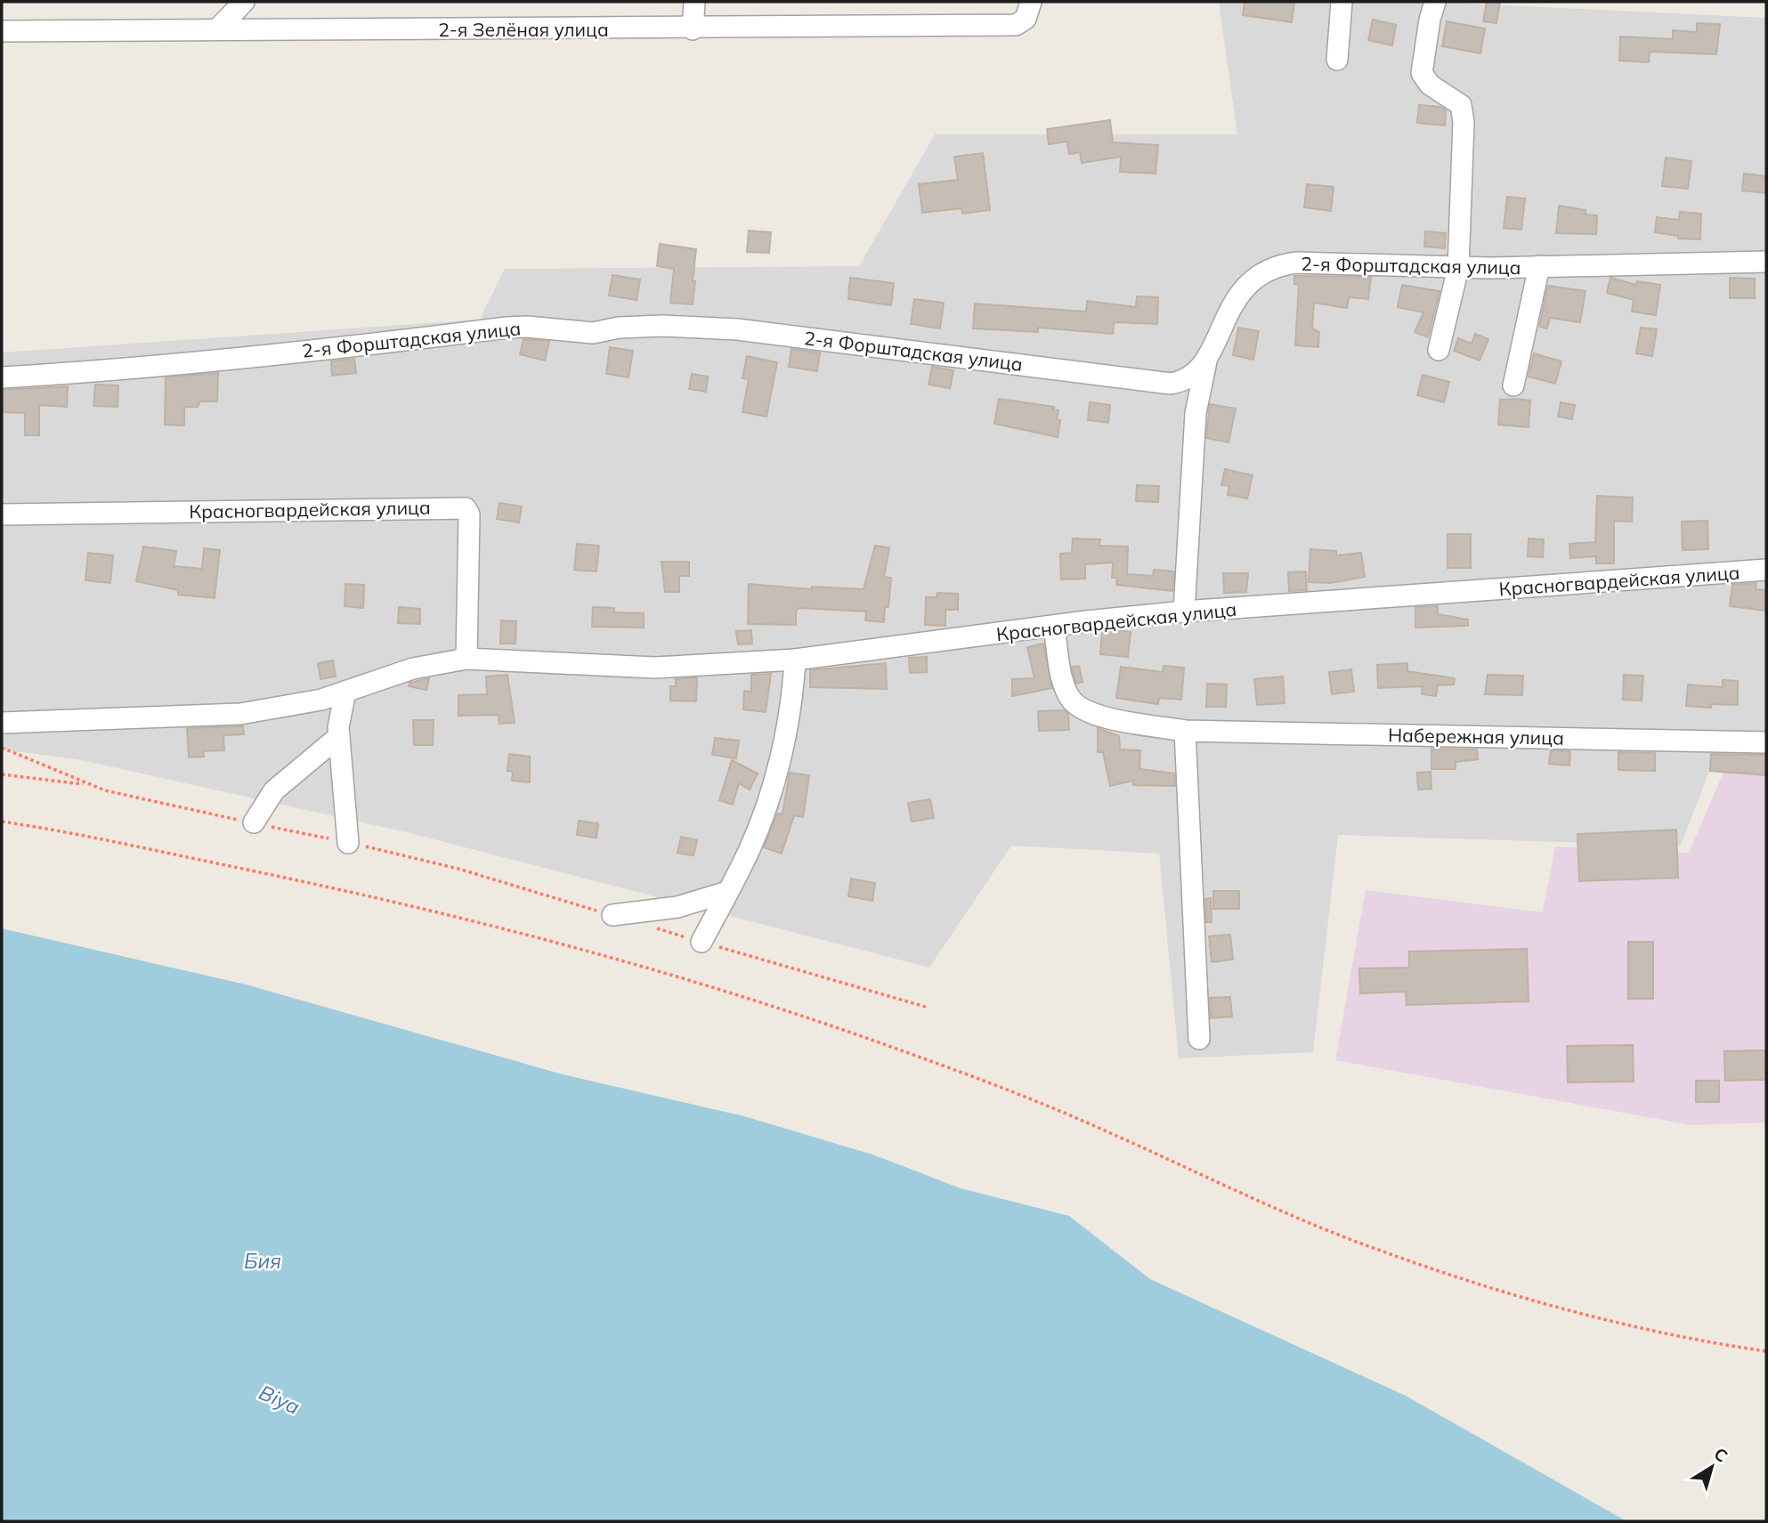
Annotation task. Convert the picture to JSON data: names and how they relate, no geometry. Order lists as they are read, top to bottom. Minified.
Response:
{"streets":{"street":["2-я Зелёная улица","2-я Форштадская улица","Красногвардейская улица","Набережная улица"]},"crossings":[["Красногвардейская улица","Набережная улица"]],"water":["Бия","Biya"],"north":"top right"}
